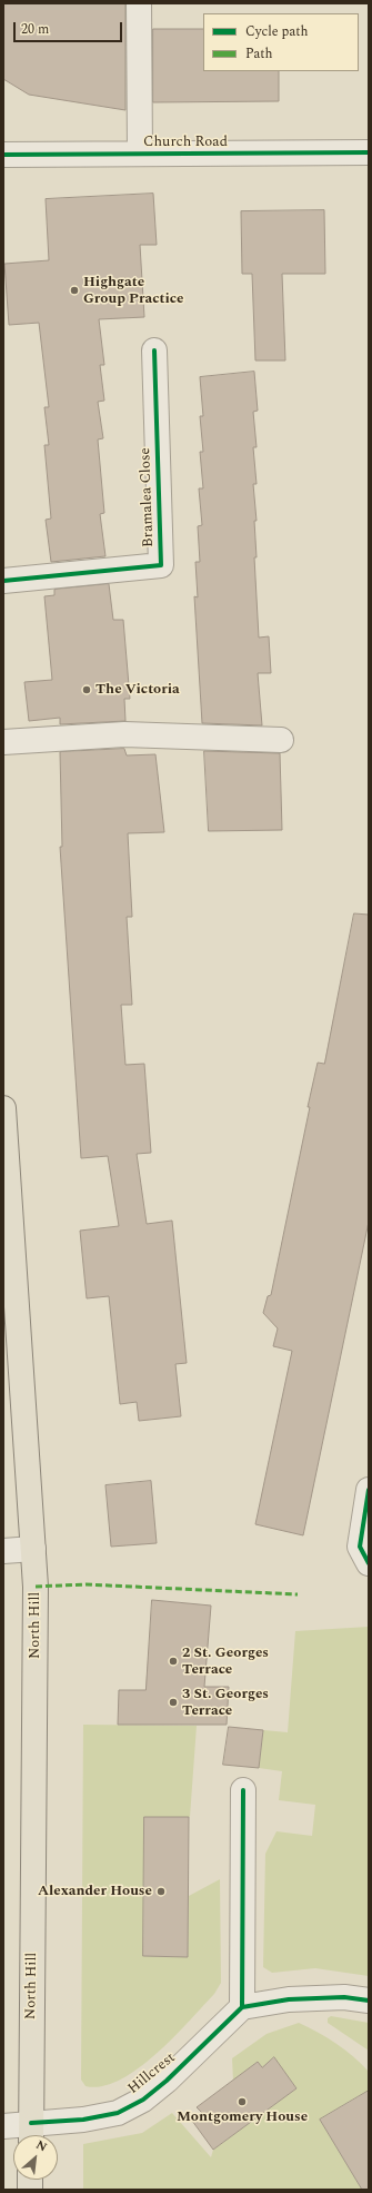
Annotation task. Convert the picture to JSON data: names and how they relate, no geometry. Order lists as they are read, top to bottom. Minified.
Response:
{"streets":{"main road":["North Hill"],"street":["Church Road","Bramalea Close","Hillcrest"]},"crossings":[["North Hill","Hillcrest"]],"places":["Highgate Group Practice","The Victoria","2 St. Georges Terrace","3 St. Georges Terrace","Alexander House","Montgomery House"],"legend":["Cycle path","Path"],"scale_bar":"20 m","north":"top right"}
